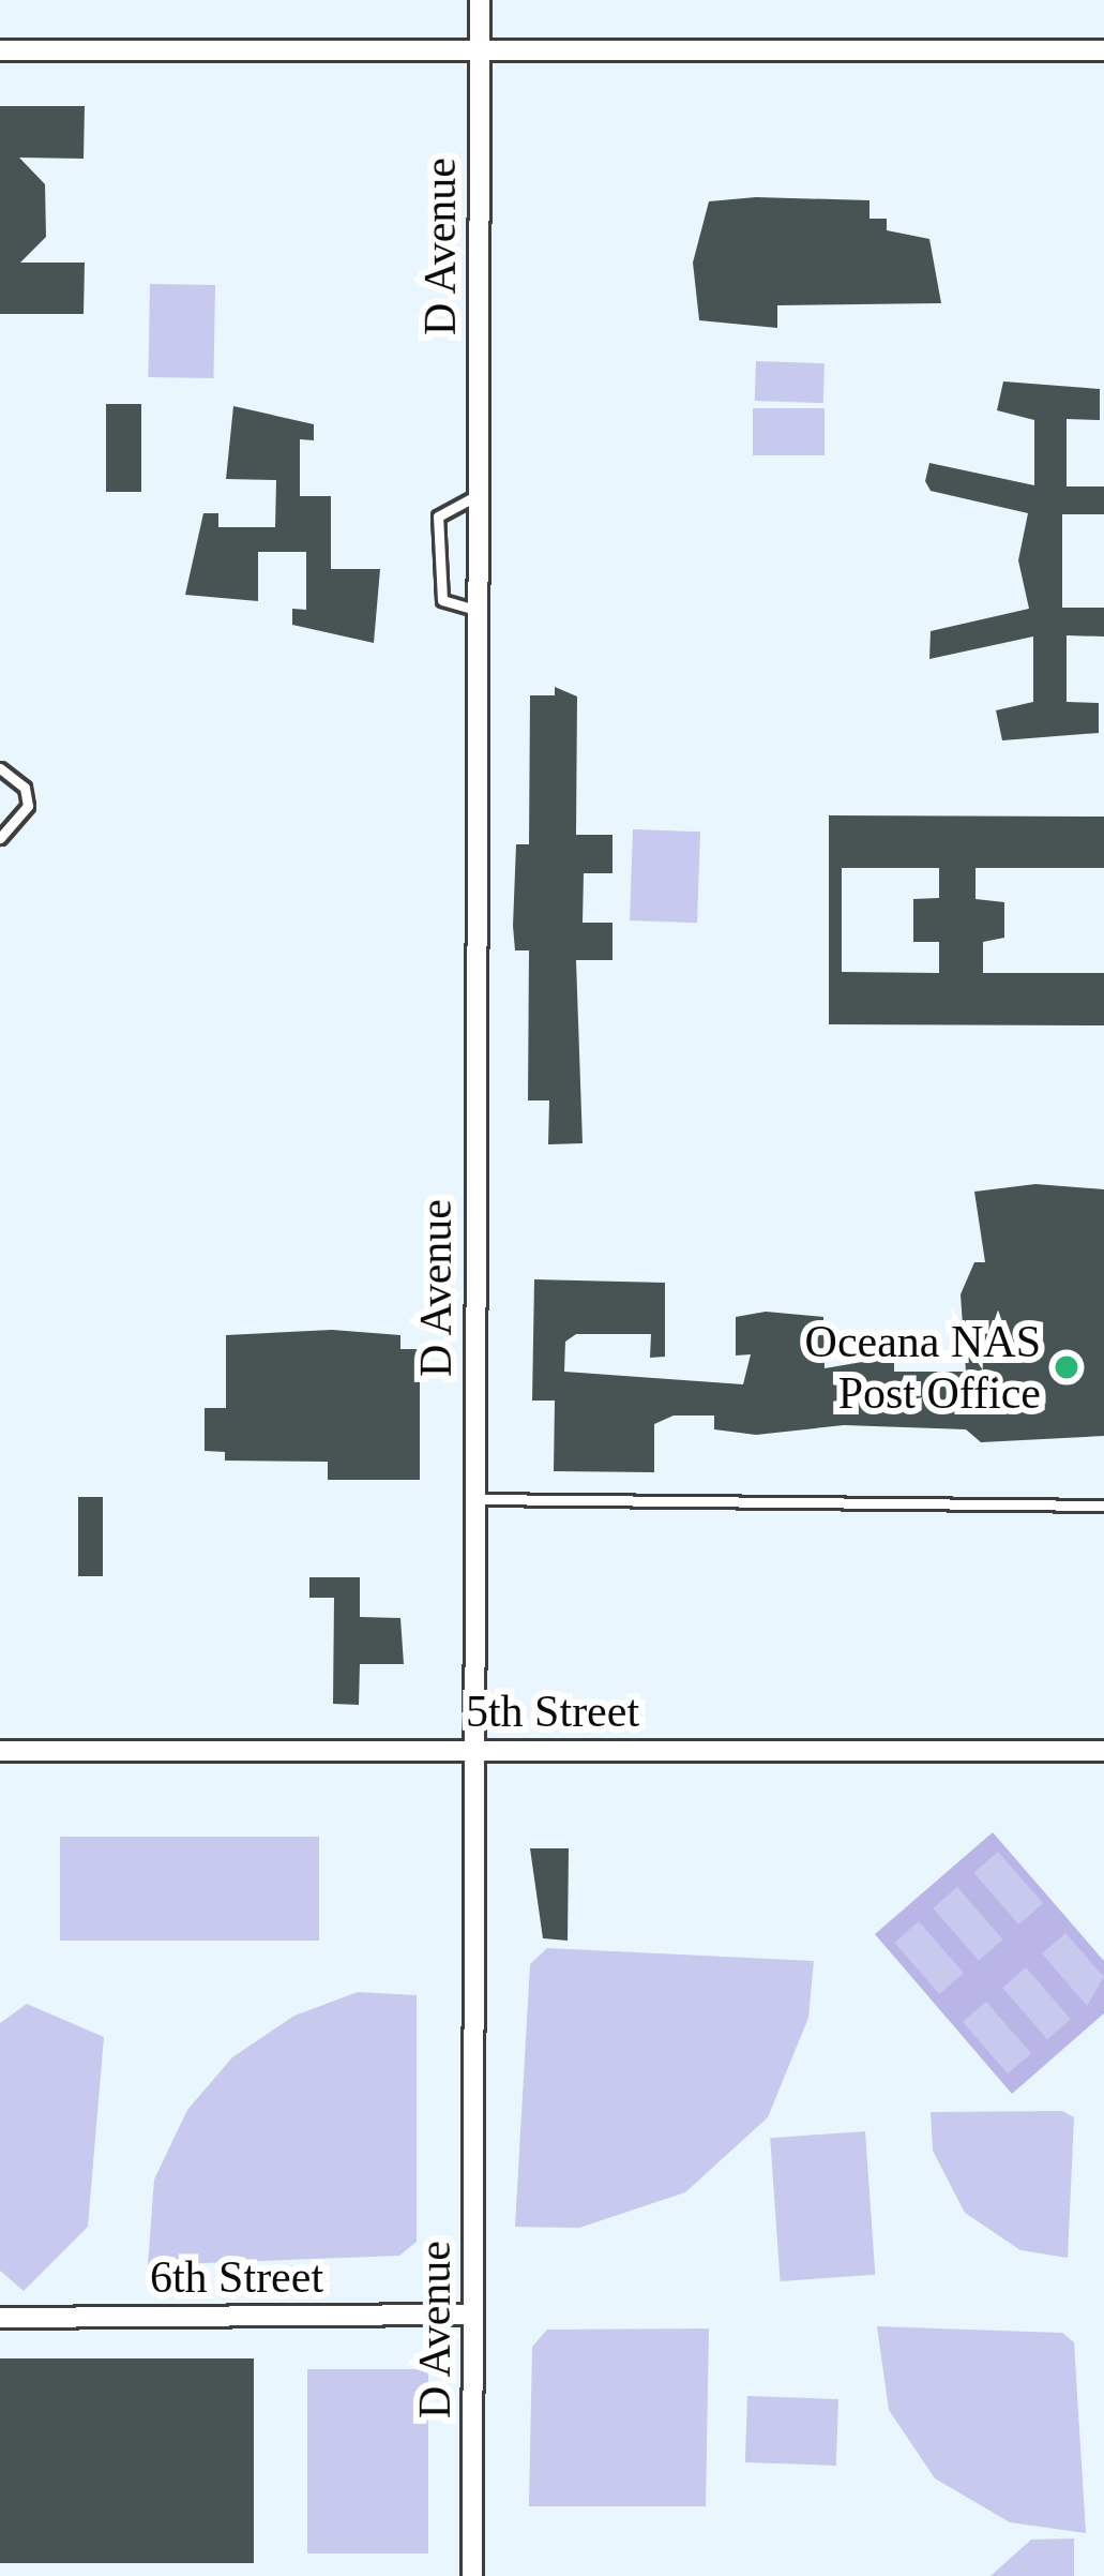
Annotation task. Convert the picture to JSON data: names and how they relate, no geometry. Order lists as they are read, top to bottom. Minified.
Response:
{"streets":{"street":["D Avenue","5th Street","6th Street"]},"crossings":[["D Avenue","5th Street"],["D Avenue","6th Street"]],"places":["Oceana NAS Post Office"]}
